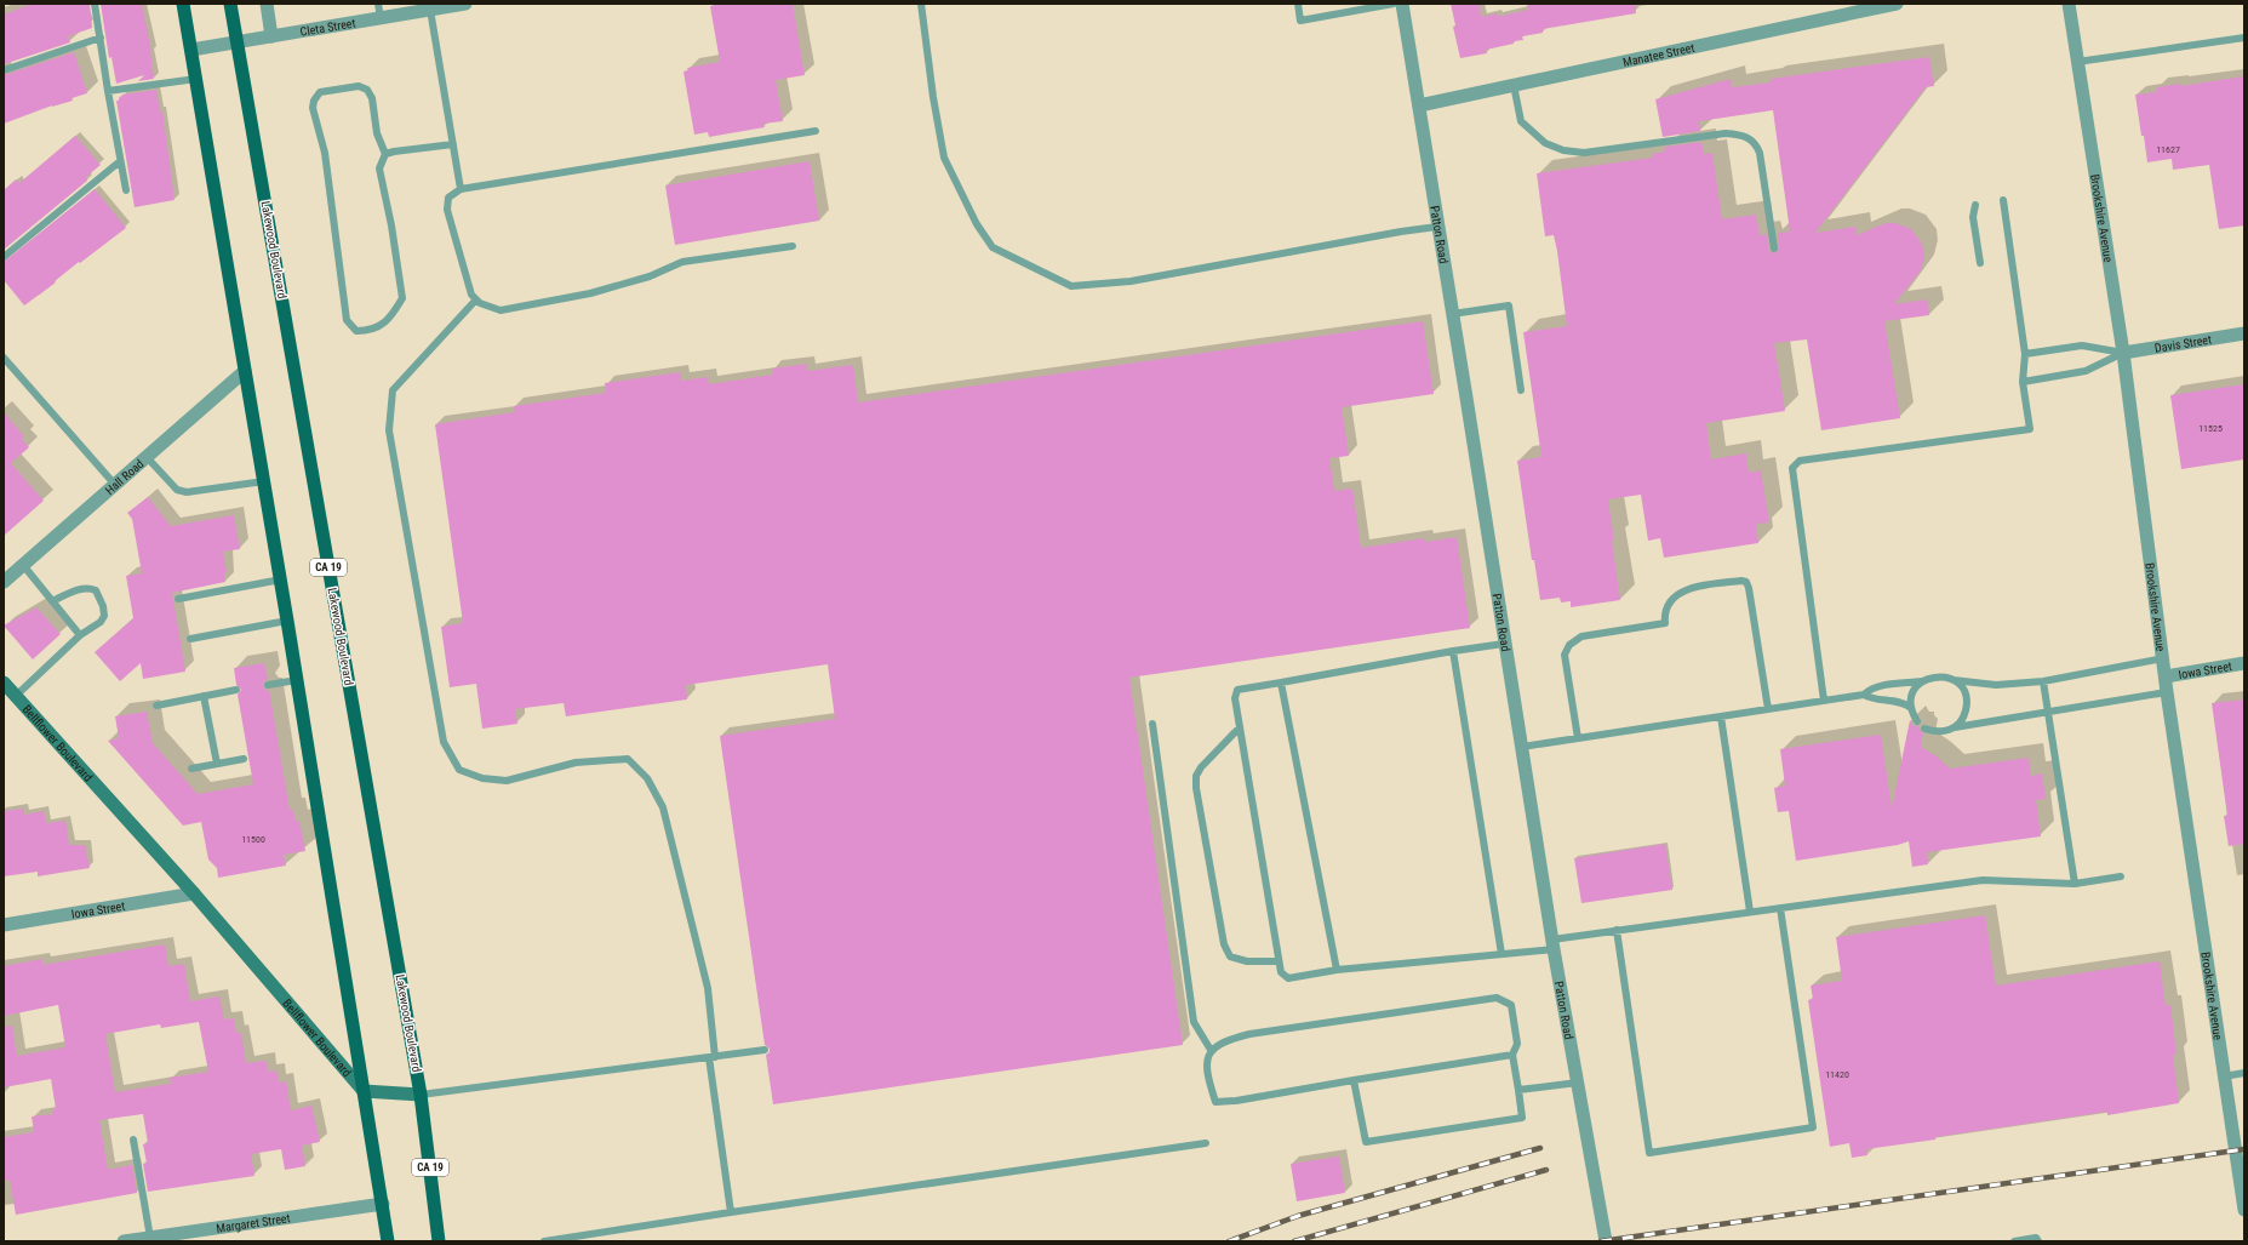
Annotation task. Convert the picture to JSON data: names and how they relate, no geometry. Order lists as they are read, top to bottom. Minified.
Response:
{"streets":{"main road":["Lakewood Boulevard","CA 19","Bellflower Boulevard"],"street":["Cleta Street","Manatee Street","Brookshire Avenue","Patton Road","Davis Street","Hall Road","Iowa Street","Margaret Street"]},"crossings":[["Cleta Street","Lakewood Boulevard"],["Manatee Street","Patton Road"],["Brookshire Avenue","Davis Street"],["Brookshire Avenue","Iowa Street"],["Iowa Street","Bellflower Boulevard"]],"house_numbers":["11627","11525","11500","11420"]}
